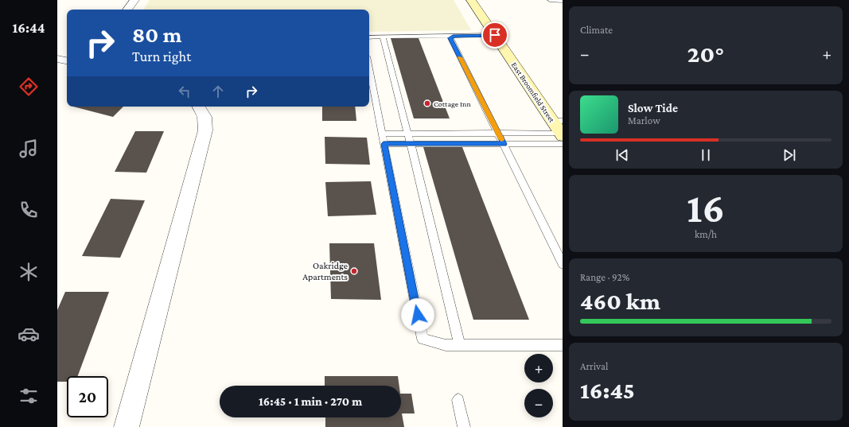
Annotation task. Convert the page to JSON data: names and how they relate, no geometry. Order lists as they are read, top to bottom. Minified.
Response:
{"streets":{"main road":["East Broomfield Street"]},"places":["Cottage Inn","Oakridge Apartments"],"page":{"tabs":"16:44","tile":["Climate",["16","km/h"],["Range · 92%","460 km"],["Arrival","16:45"]],"turn":["80 m","Turn right"],"heat":["−","20°","+"],"song":["Slow Tide","Marlow"],"map_buttons":["+","−"],"limit":"20","trip":"16:45 · 1 min · 270 m"}}
